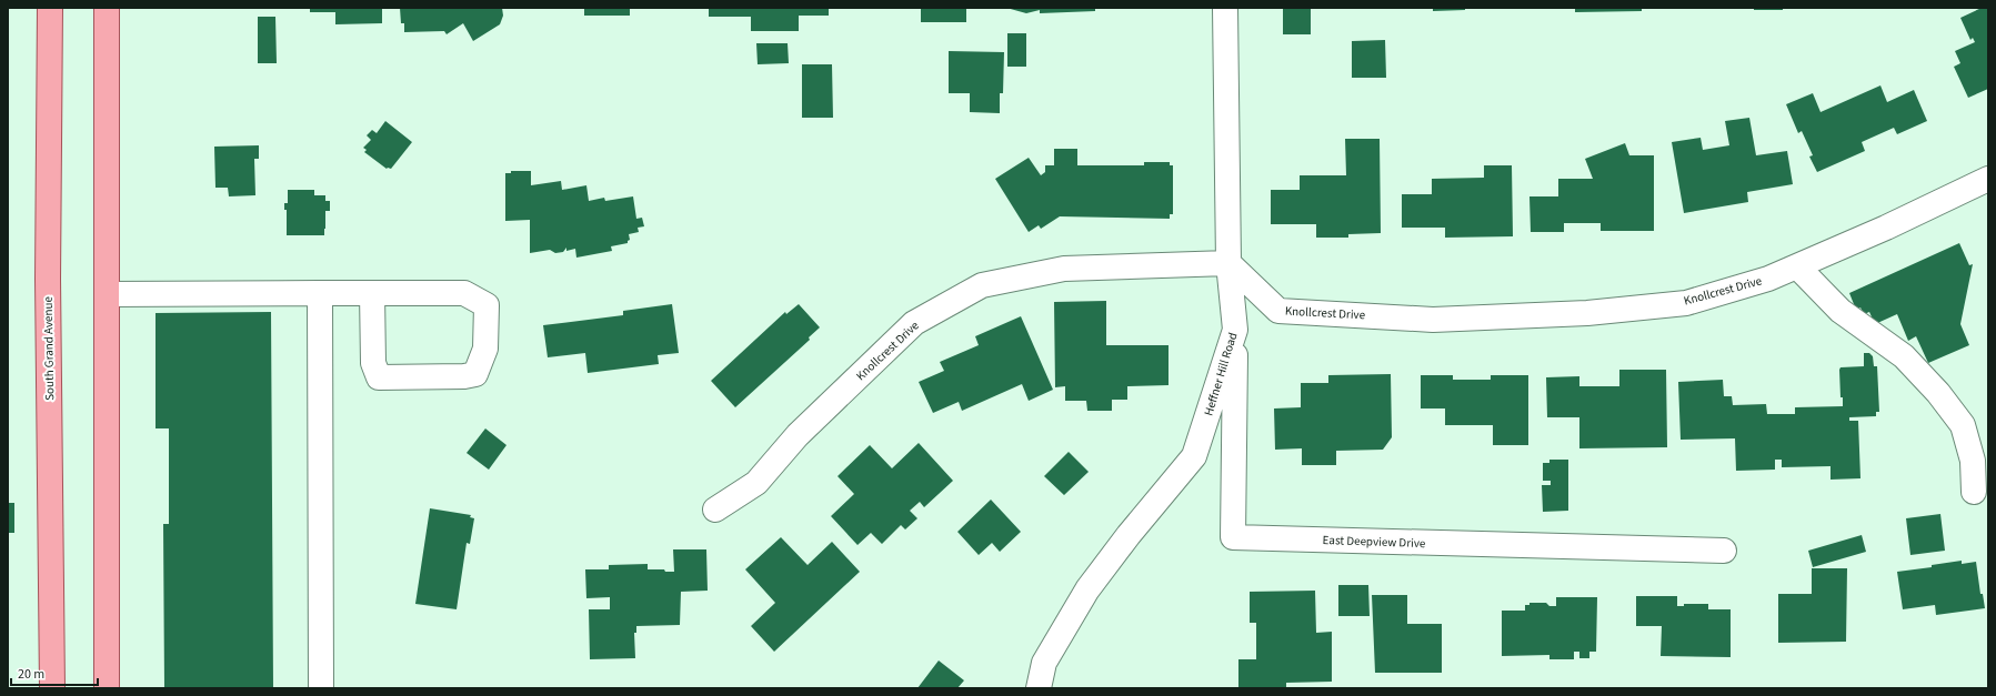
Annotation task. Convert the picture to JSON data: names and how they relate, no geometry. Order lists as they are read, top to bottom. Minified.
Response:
{"streets":{"main road":["South Grand Avenue"],"street":["Knollcrest Drive","Heffner Hill Road","East Deepview Drive"]},"crossings":[["Knollcrest Drive","Heffner Hill Road"],["Heffner Hill Road","East Deepview Drive"]],"scale_bar":"20 m"}
